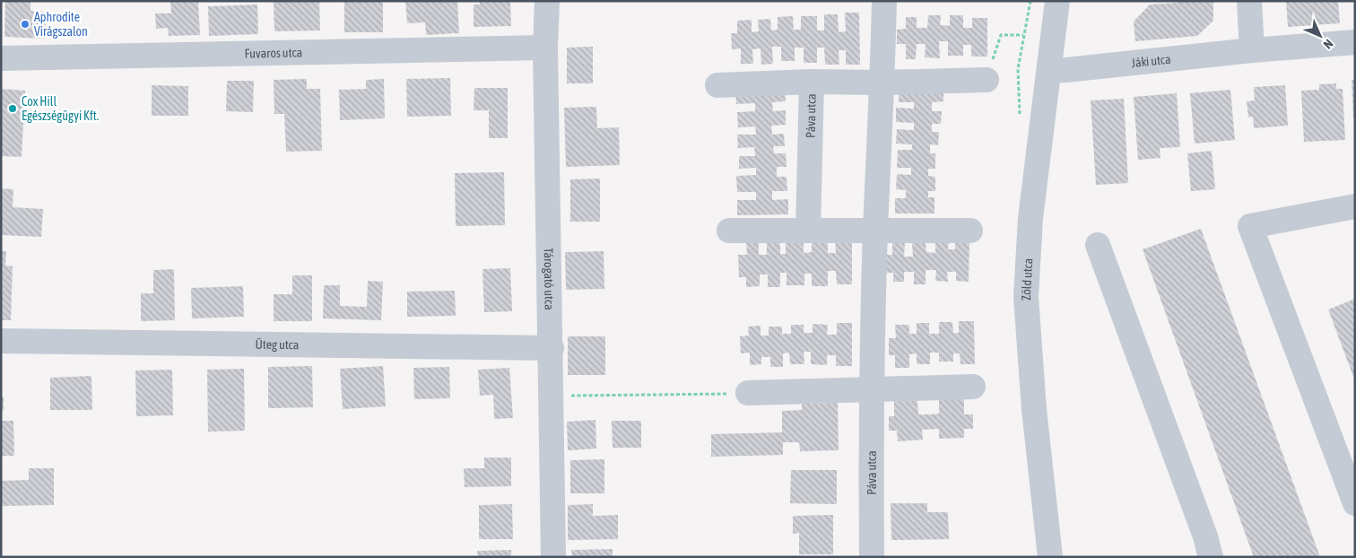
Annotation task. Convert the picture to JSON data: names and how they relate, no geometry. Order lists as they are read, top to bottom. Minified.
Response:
{"streets":{"street":["Fuvaros utca","Jáki utca","Páva utca","Tárogató utca","Zöld utca","Üteg utca"]},"crossings":[["Fuvaros utca","Tárogató utca"],["Jáki utca","Zöld utca"],["Tárogató utca","Üteg utca"]],"places":["Aphrodite Virágszalon","Cox Hill Egészségügyi Kft."],"north":"bottom right"}
